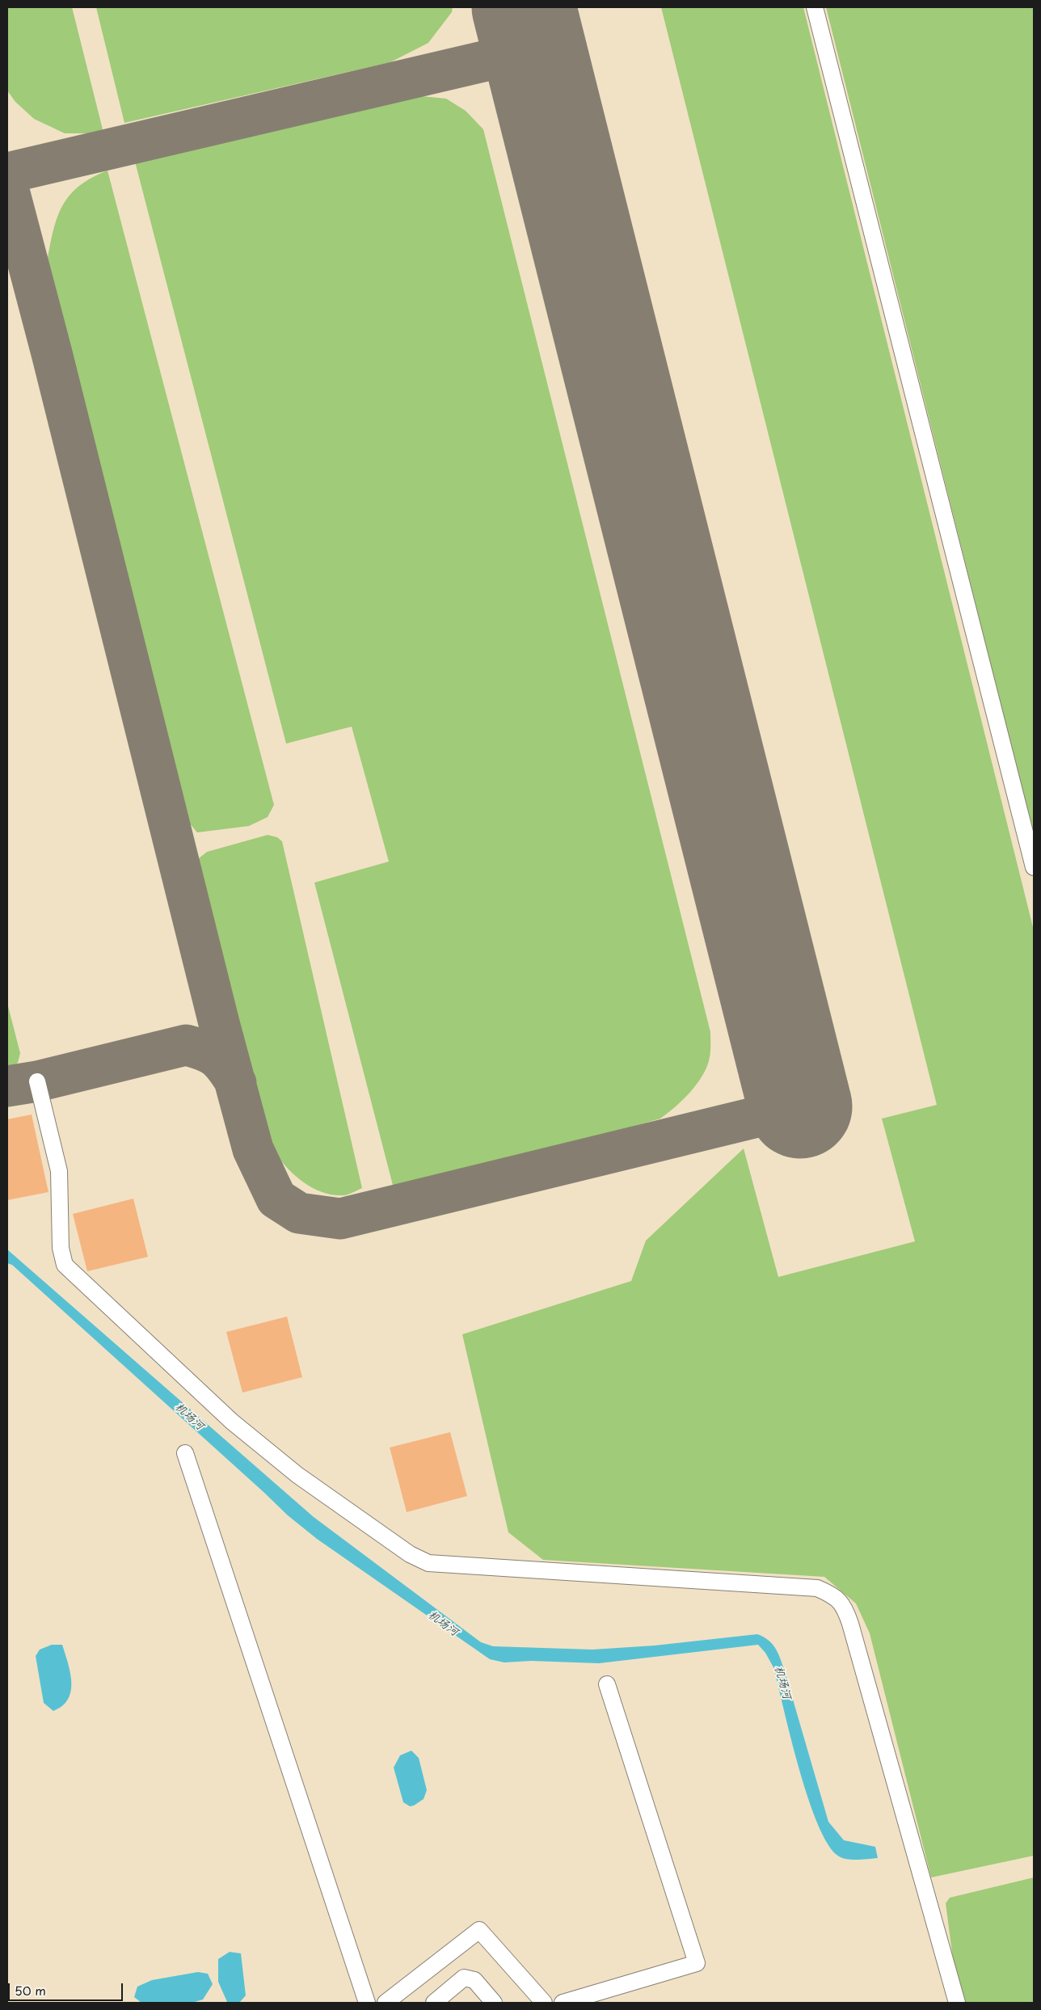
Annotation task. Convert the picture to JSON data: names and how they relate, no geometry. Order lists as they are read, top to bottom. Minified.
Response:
{"water":["机场河"],"scale_bar":"50 m"}
